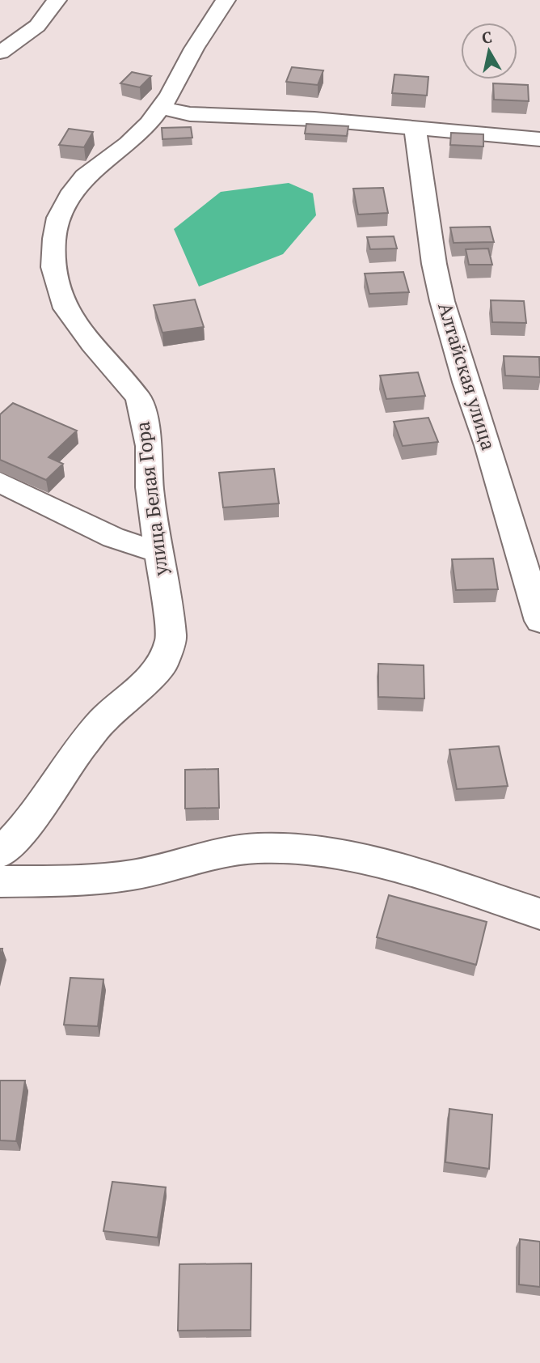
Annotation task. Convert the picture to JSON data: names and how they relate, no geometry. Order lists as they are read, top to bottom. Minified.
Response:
{"streets":{"street":["Алтайская улица","улица Белая Гора"]},"north":"top"}
